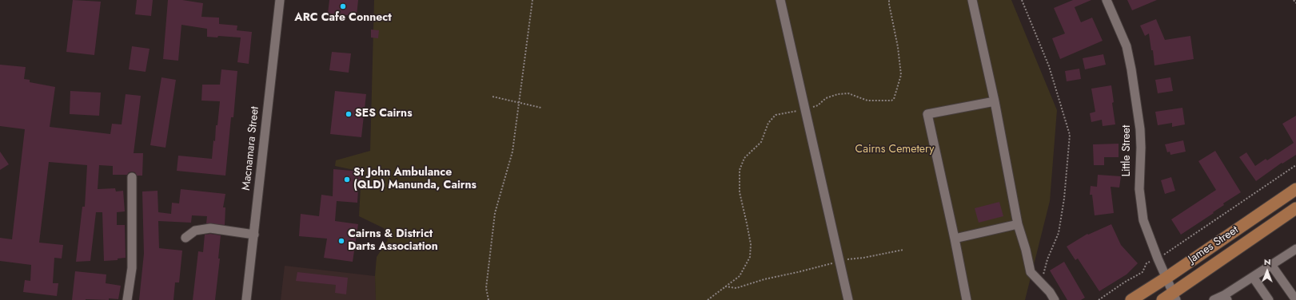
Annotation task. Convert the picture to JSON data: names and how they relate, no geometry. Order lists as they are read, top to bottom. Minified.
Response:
{"streets":{"main road":["James Street"],"street":["Macnamara Street","Little Street"]},"crossings":[["Little Street","James Street"]],"parks":["Cairns Cemetery"],"places":["ARC Cafe Connect","SES Cairns","St John Ambulance (QLD) Manunda, Cairns","Cairns & District Darts Association"],"north":"top"}
